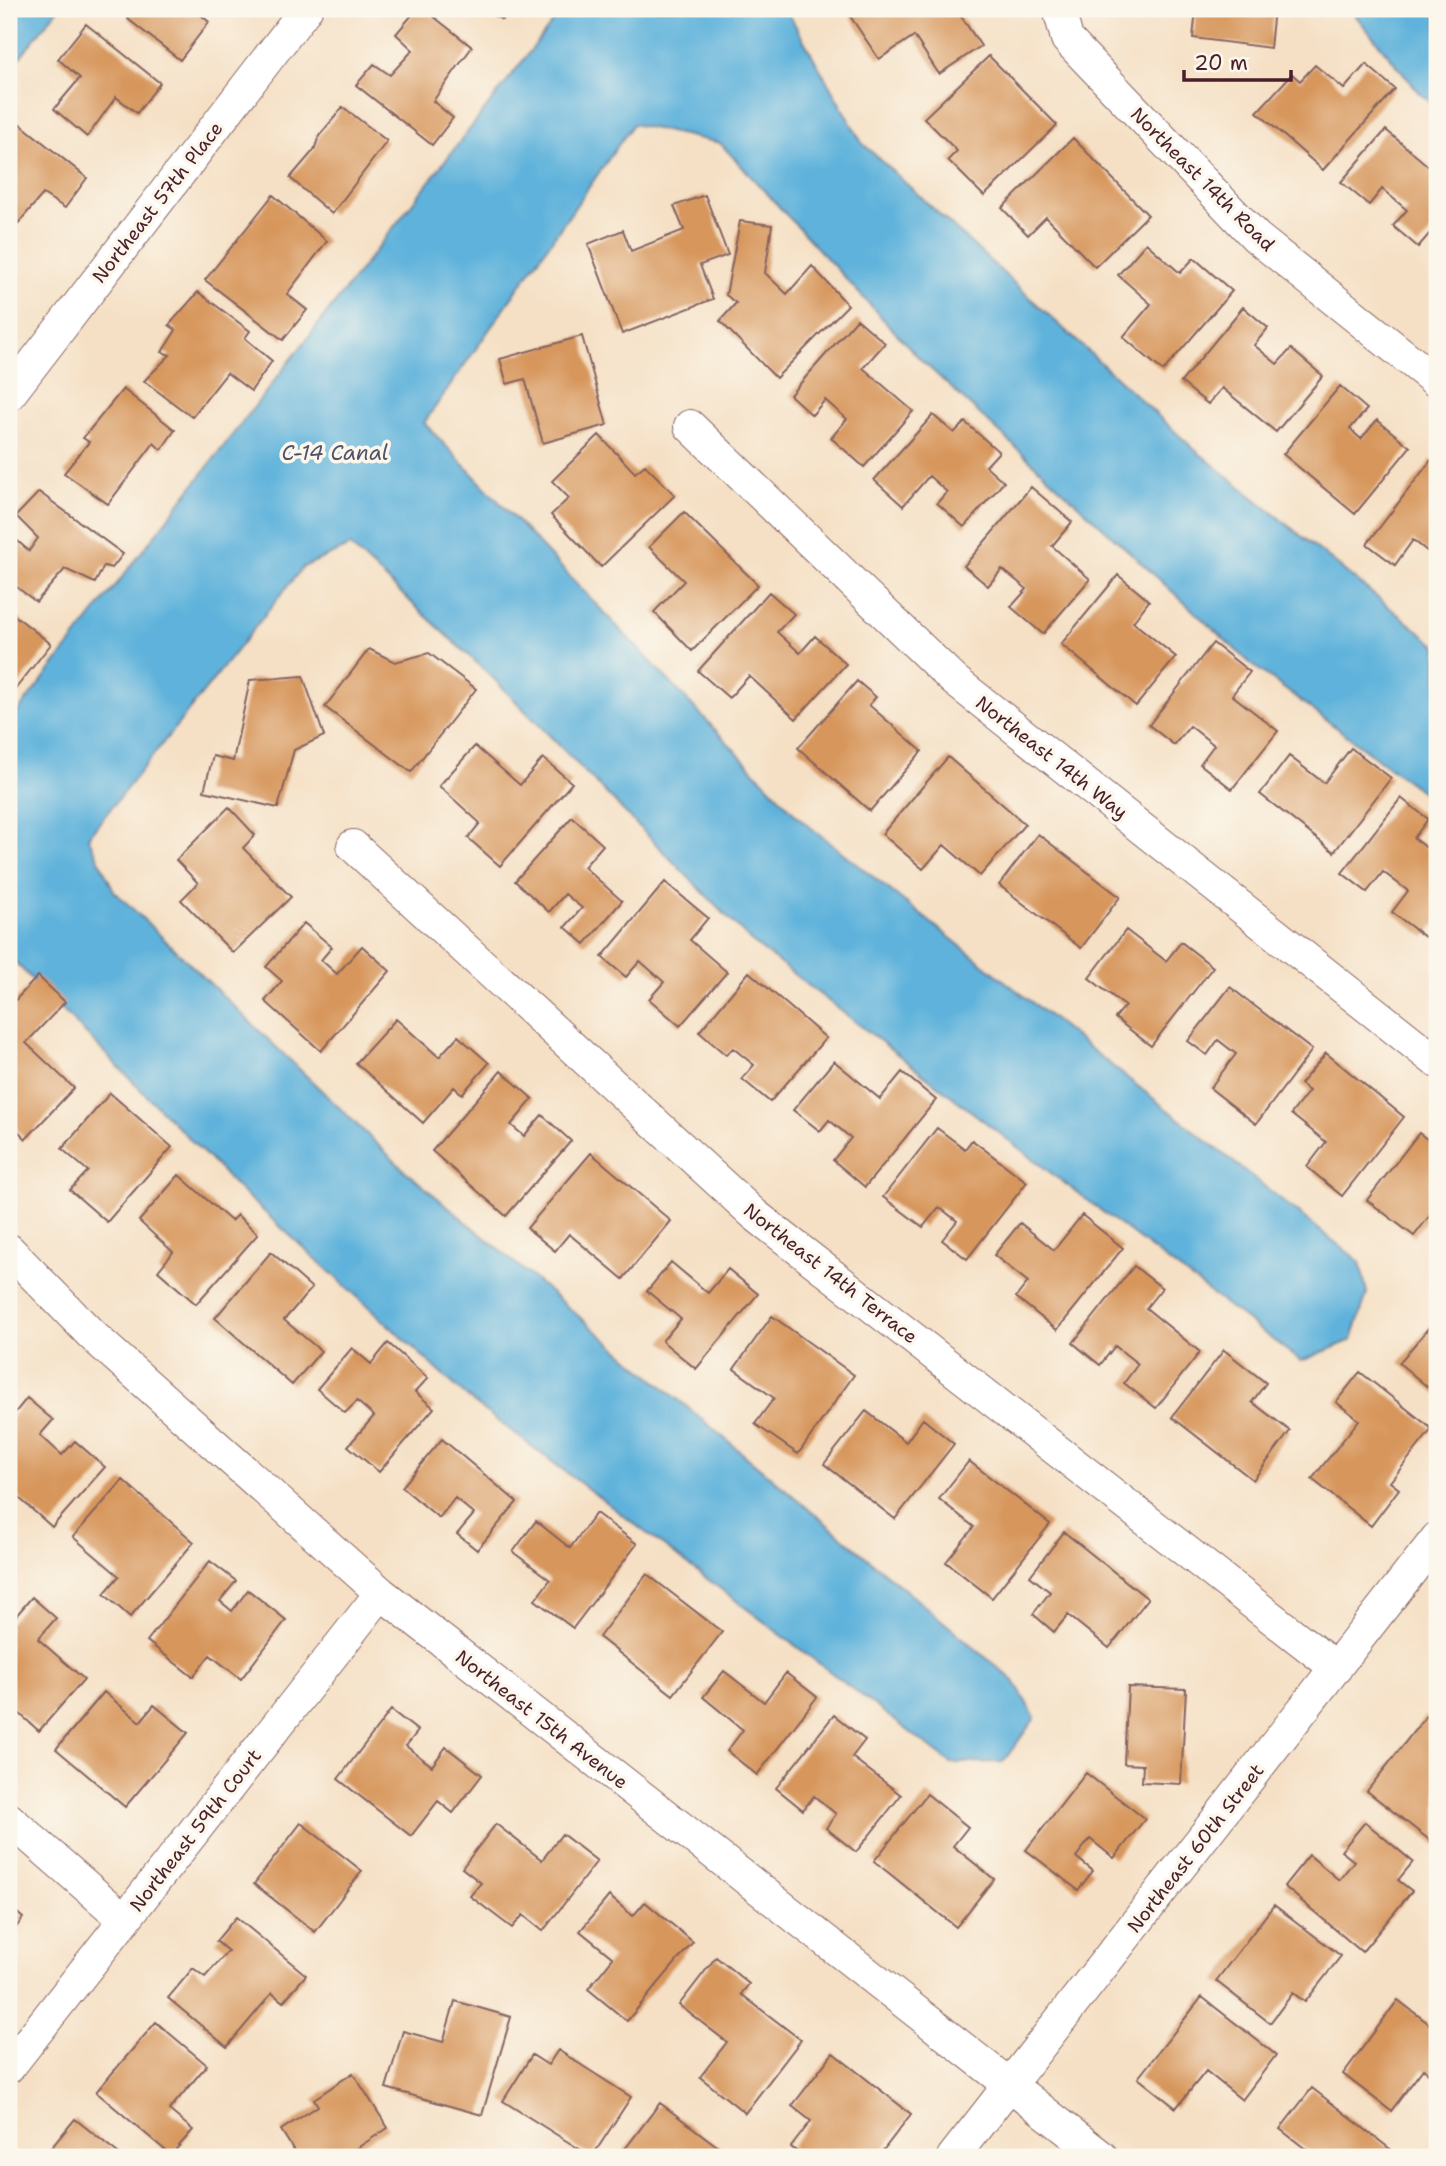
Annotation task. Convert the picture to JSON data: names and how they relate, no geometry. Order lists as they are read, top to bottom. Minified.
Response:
{"streets":{"street":["Northeast 14th Road","Northeast 57th Place","Northeast 14th Way","Northeast 14th Terrace","Northeast 15th Avenue","Northeast 59th Court","Northeast 60th Street"]},"crossings":[["Northeast 14th Terrace","Northeast 60th Street"],["Northeast 15th Avenue","Northeast 59th Court"],["Northeast 15th Avenue","Northeast 60th Street"]],"water":["C-14 Canal"],"scale_bar":"20 m"}
